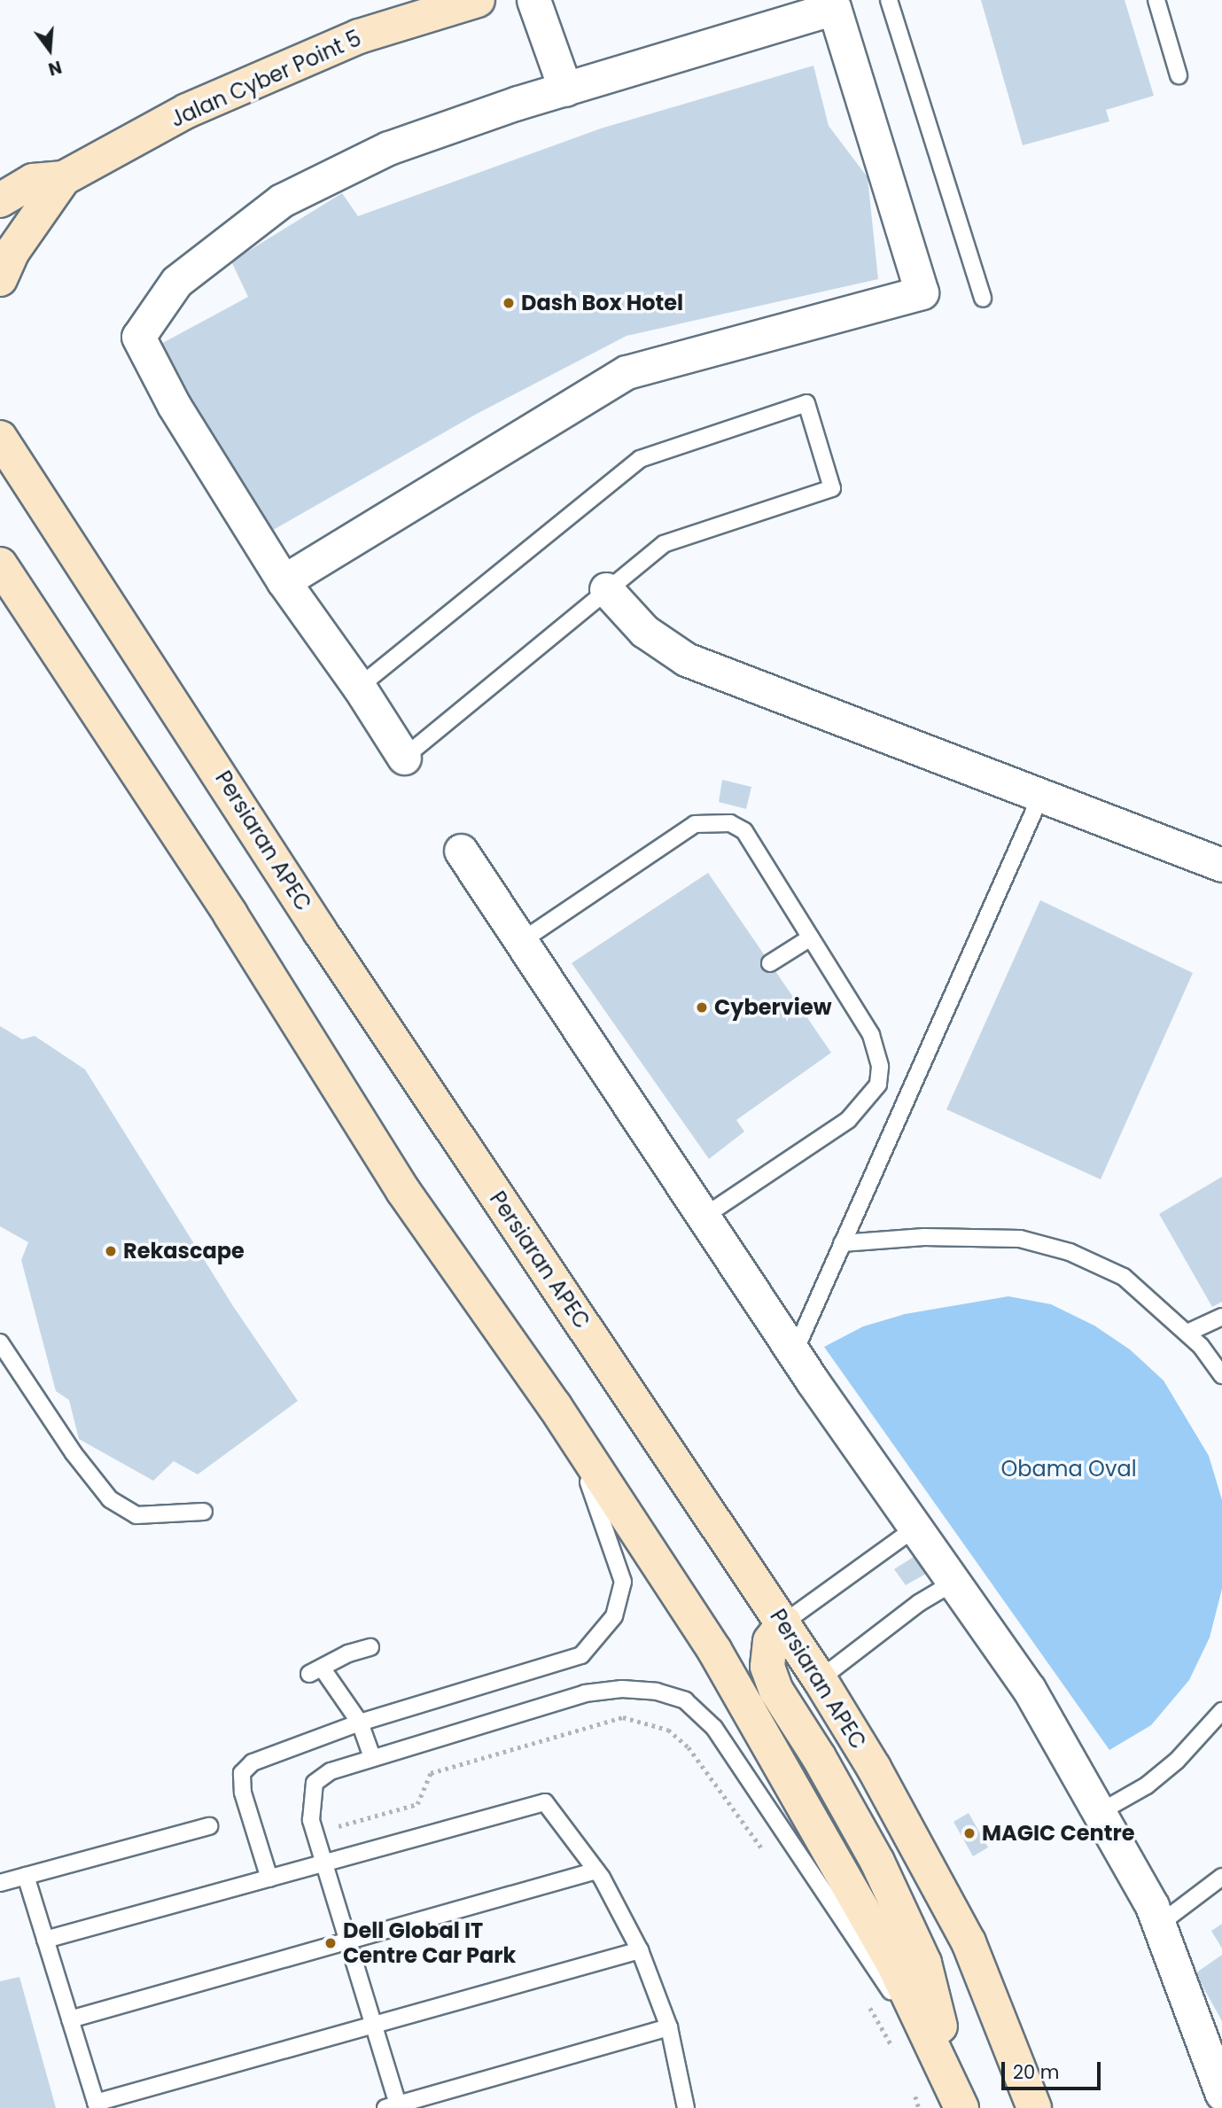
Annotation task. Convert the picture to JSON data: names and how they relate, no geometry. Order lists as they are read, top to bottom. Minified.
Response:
{"streets":{"main road":["Jalan Cyber Point 5","Persiaran APEC"]},"parks":["Obama Oval"],"places":["Dash Box Hotel","Cyberview","Rekascape","MAGIC Centre","Dell Global IT Centre Car Park"],"scale_bar":"20 m","north":"bottom"}
